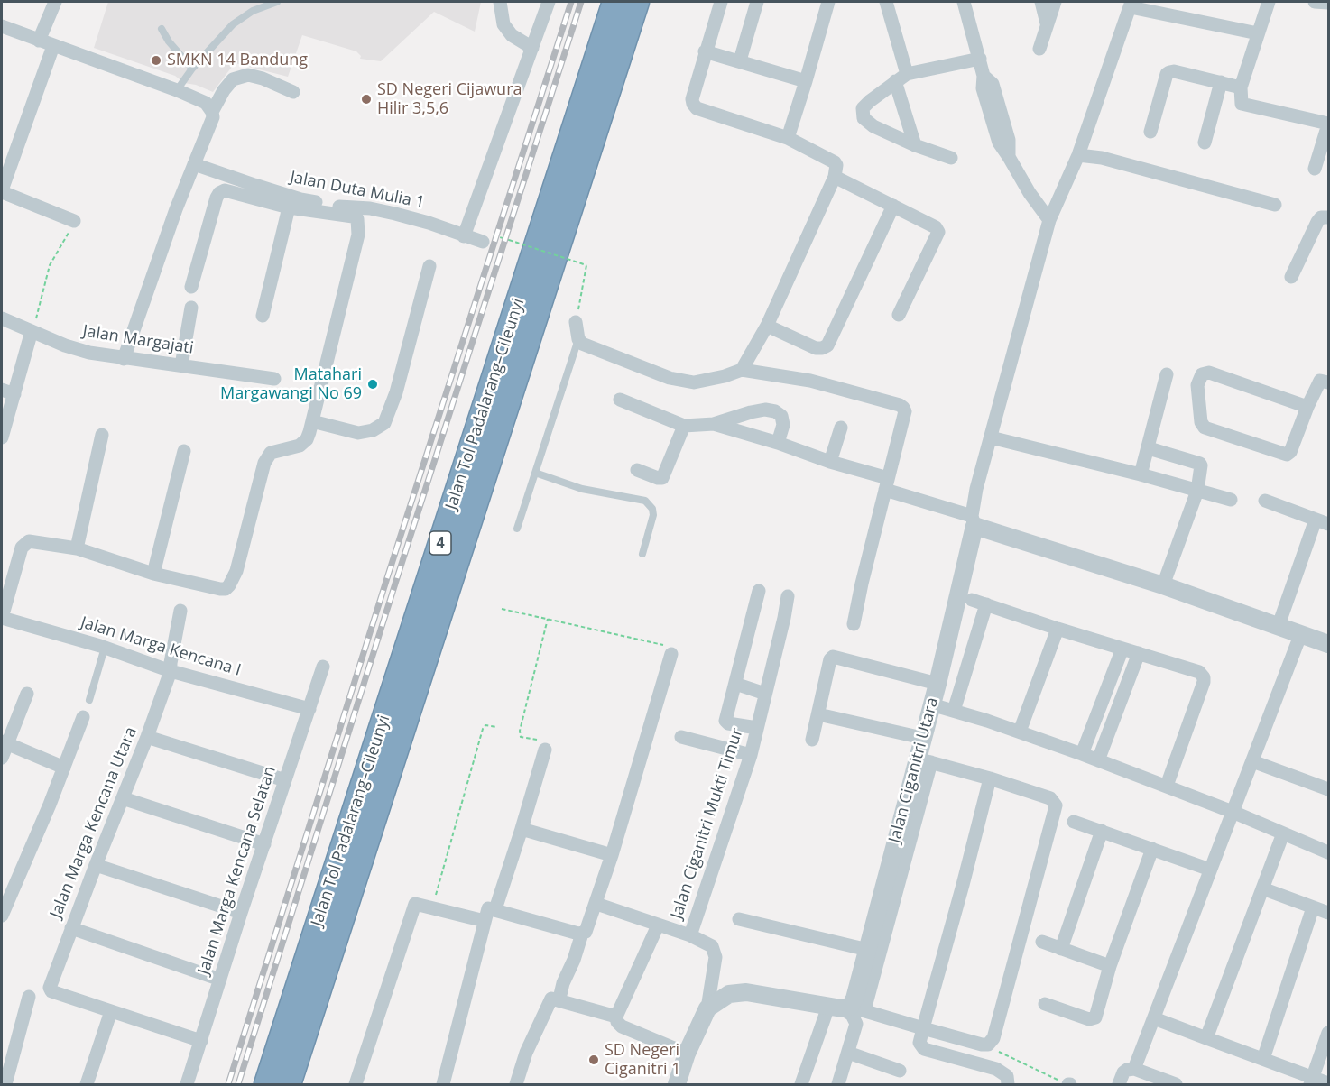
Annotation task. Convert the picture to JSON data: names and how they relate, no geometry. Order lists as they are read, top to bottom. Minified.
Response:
{"streets":{"highway":["Jalan Tol Padalarang–Cileunyi","4"],"street":["Jalan Duta Mulia 1","Jalan Margajati","Jalan Marga Kencana I","Jalan Ciganitri Utara","Jalan Marga Kencana Utara","Jalan Ciganitri Mukti Timur","Jalan Marga Kencana Selatan"]},"crossings":[["Jalan Marga Kencana I","Jalan Marga Kencana Utara"],["Jalan Marga Kencana I","Jalan Marga Kencana Selatan"]],"places":["SMKN 14 Bandung","SD Negeri Cijawura Hilir 3,5,6","Matahari Margawangi No 69","SD Negeri Ciganitri 1"]}
